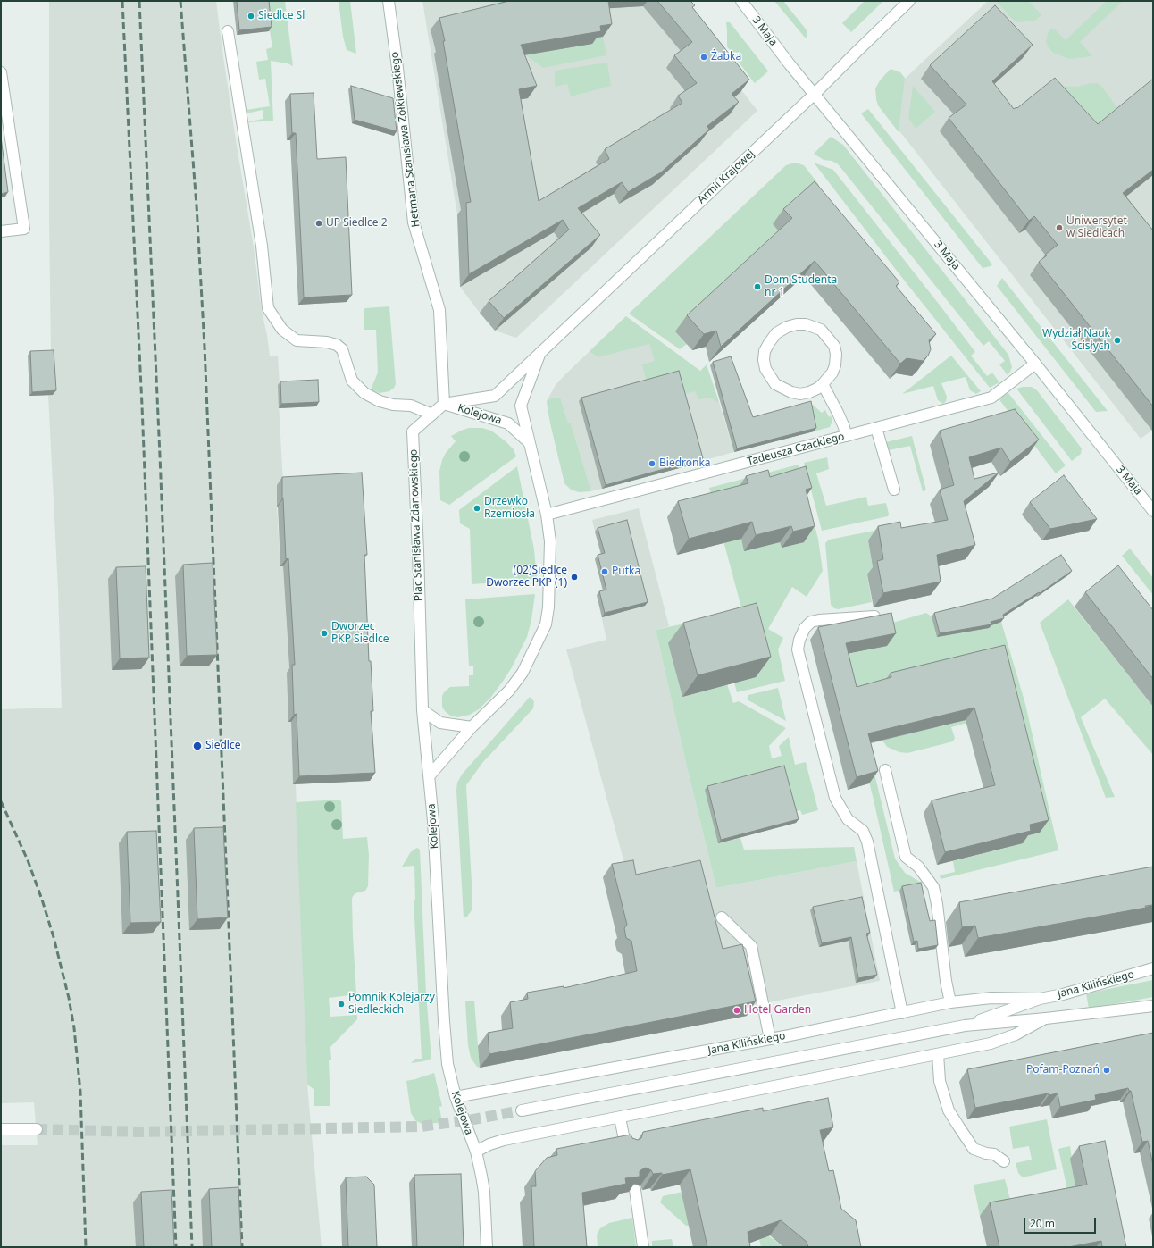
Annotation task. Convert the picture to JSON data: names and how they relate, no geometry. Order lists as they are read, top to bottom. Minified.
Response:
{"streets":{"street":["3 Maja","Hetmana Stanisława Żółkiewskiego","Armii Krajowej","Kolejowa","Tadeusza Czackiego","Plac Stanisława Zdanowskiego","Jana Kilińskiego"]},"crossings":[["3 Maja","Armii Krajowej"],["3 Maja","Tadeusza Czackiego"],["Hetmana Stanisława Żółkiewskiego","Kolejowa"],["Hetmana Stanisława Żółkiewskiego","Plac Stanisława Zdanowskiego"],["Kolejowa","Plac Stanisława Zdanowskiego"],["Kolejowa","Jana Kilińskiego"]],"places":["Siedlce Sl","Żabka","UP Siedlce 2","Uniwersytet w Siedlcach","Dom Studenta nr 1","Wydział Nauk Ścisłych","Biedronka","Drzewko Rzemiosła","Putka","(02)Siedlce Dworzec PKP (1)","Dworzec PKP Siedlce","Siedlce","Pomnik Kolejarzy Siedleckich","Hotel Garden","Pofam-Poznań"],"scale_bar":"20 m"}
